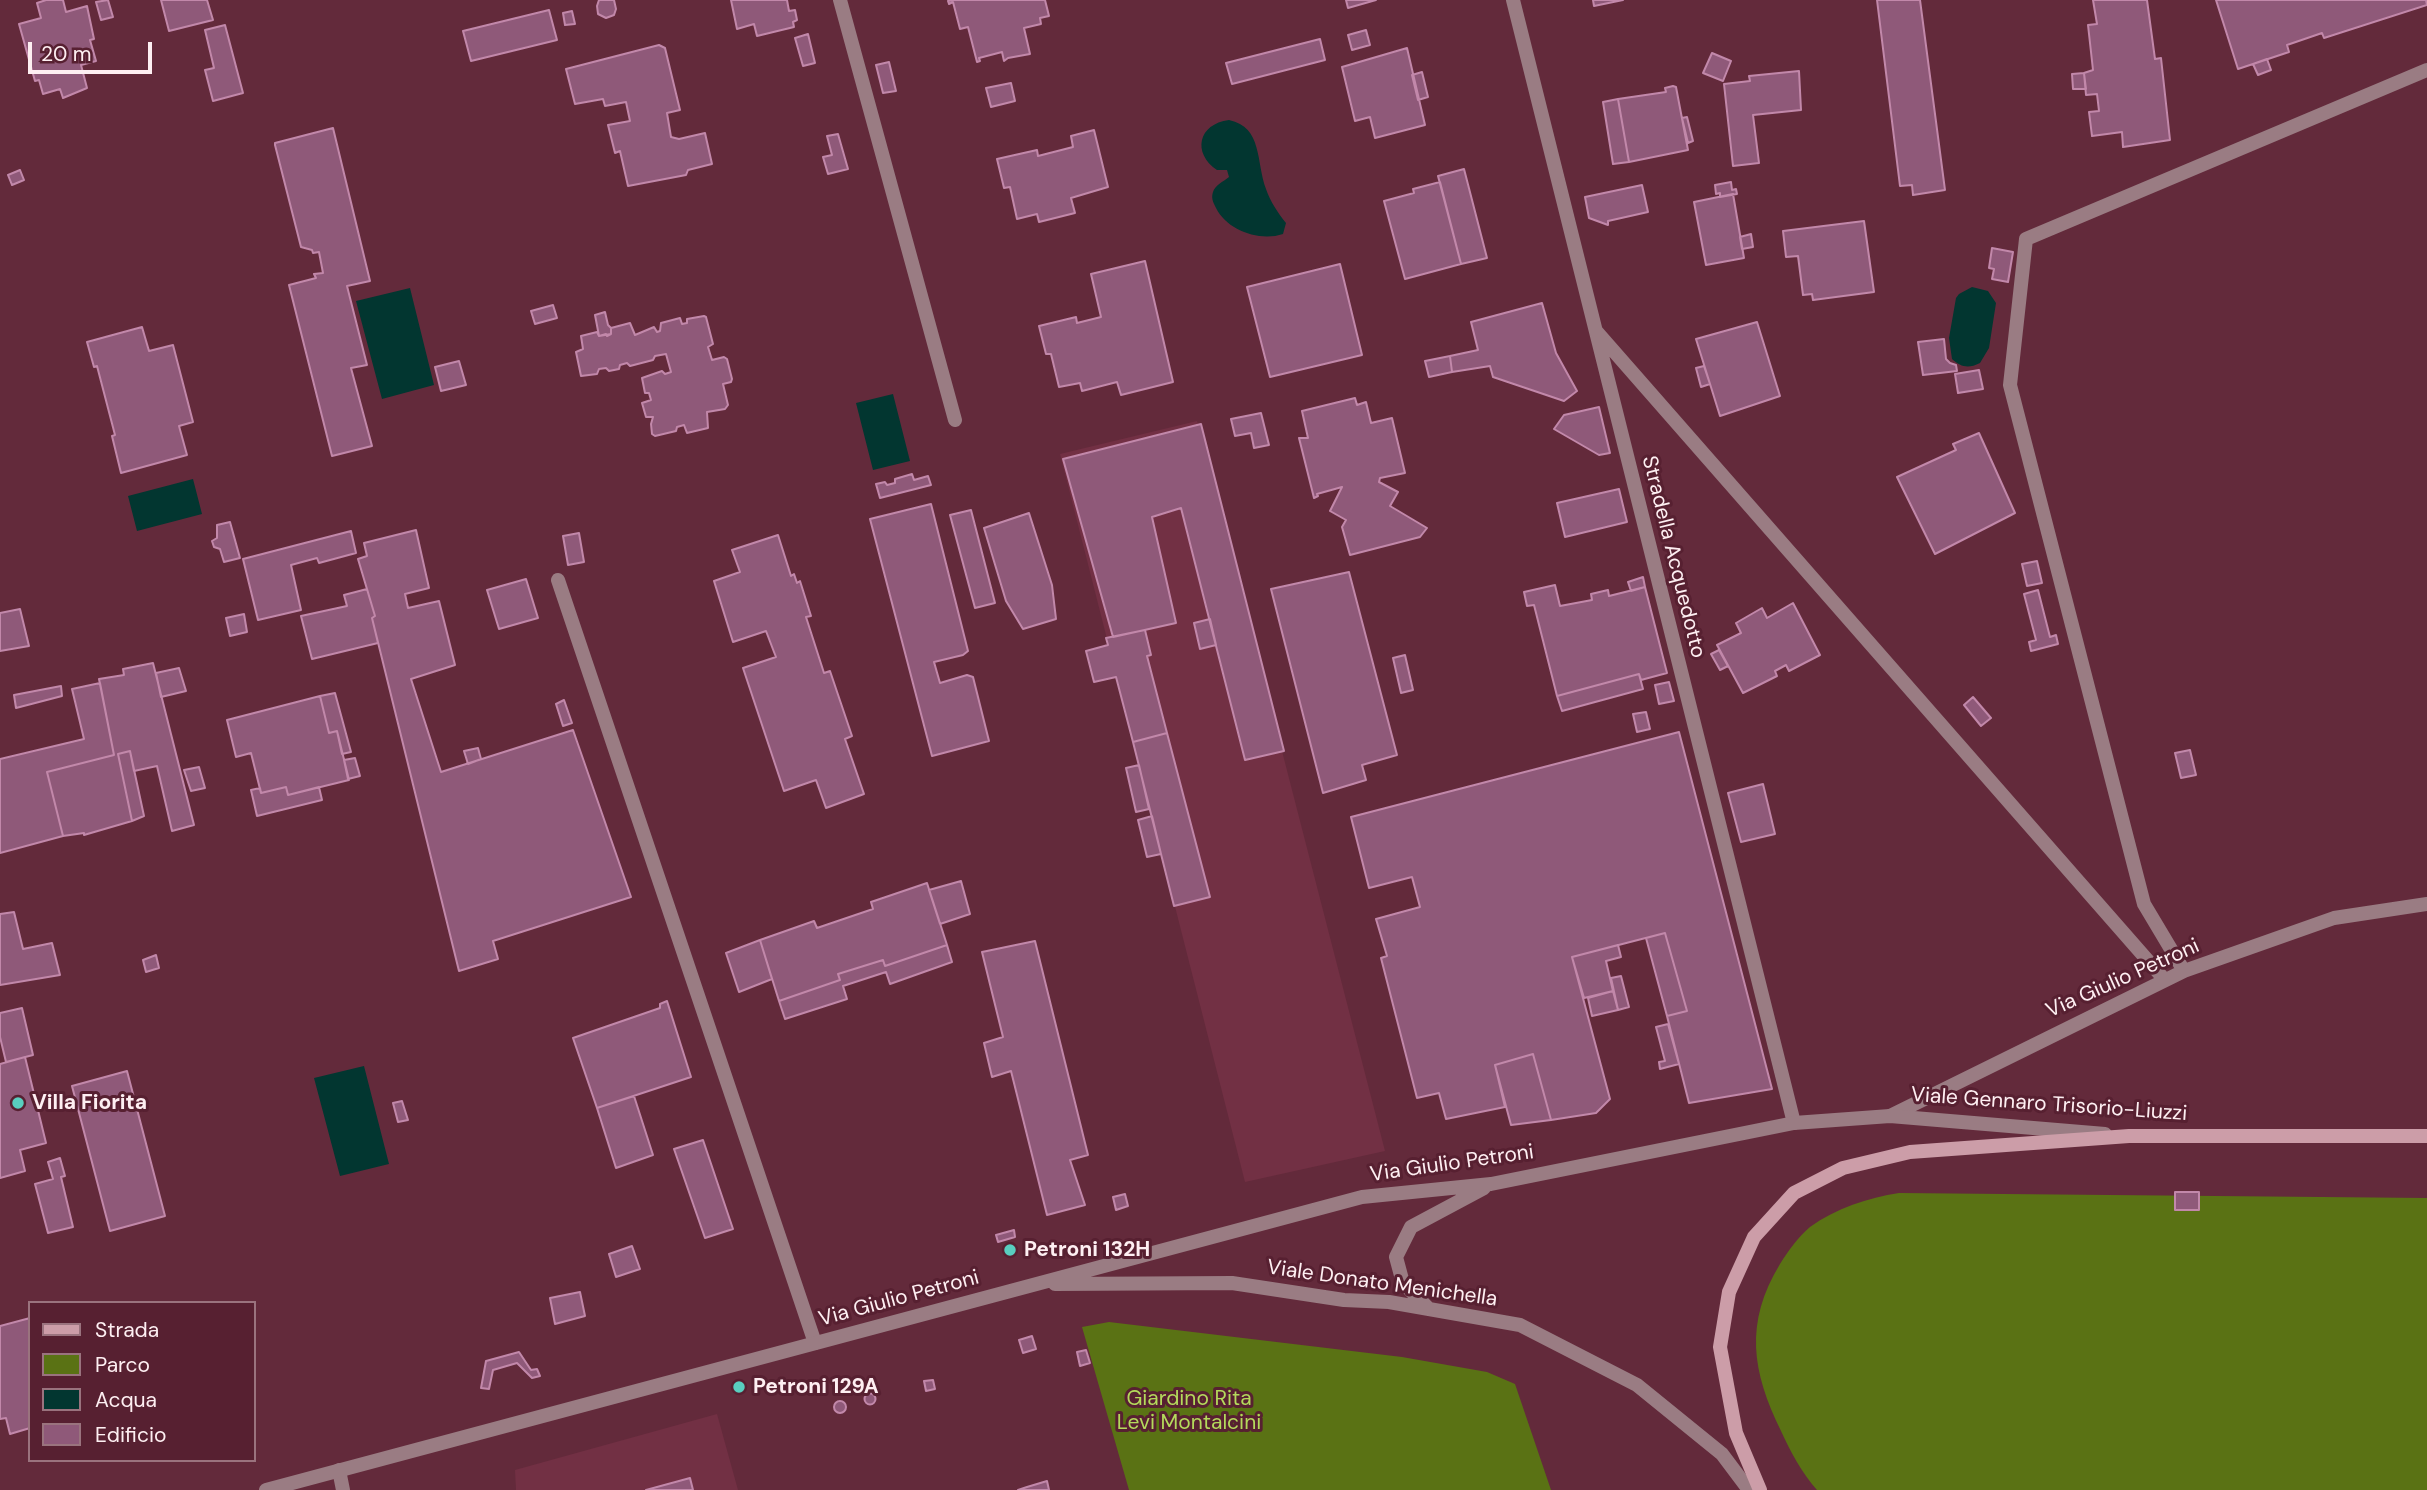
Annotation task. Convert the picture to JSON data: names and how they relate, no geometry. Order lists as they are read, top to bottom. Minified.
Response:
{"streets":{"main road":["Viale Gennaro Trisorio-Liuzzi"],"street":["Stradella Acquedotto","Via Giulio Petroni","Viale Donato Menichella"]},"crossings":[["Stradella Acquedotto","Via Giulio Petroni"],["Stradella Acquedotto","Viale Gennaro Trisorio-Liuzzi"],["Via Giulio Petroni","Viale Gennaro Trisorio-Liuzzi"],["Via Giulio Petroni","Viale Donato Menichella"]],"parks":["Giardino Rita Levi Montalcini"],"places":["Villa Fiorita","Petroni 132H","Petroni 129A"],"legend":["Strada","Parco","Acqua","Edificio"],"scale_bar":"20 m"}
